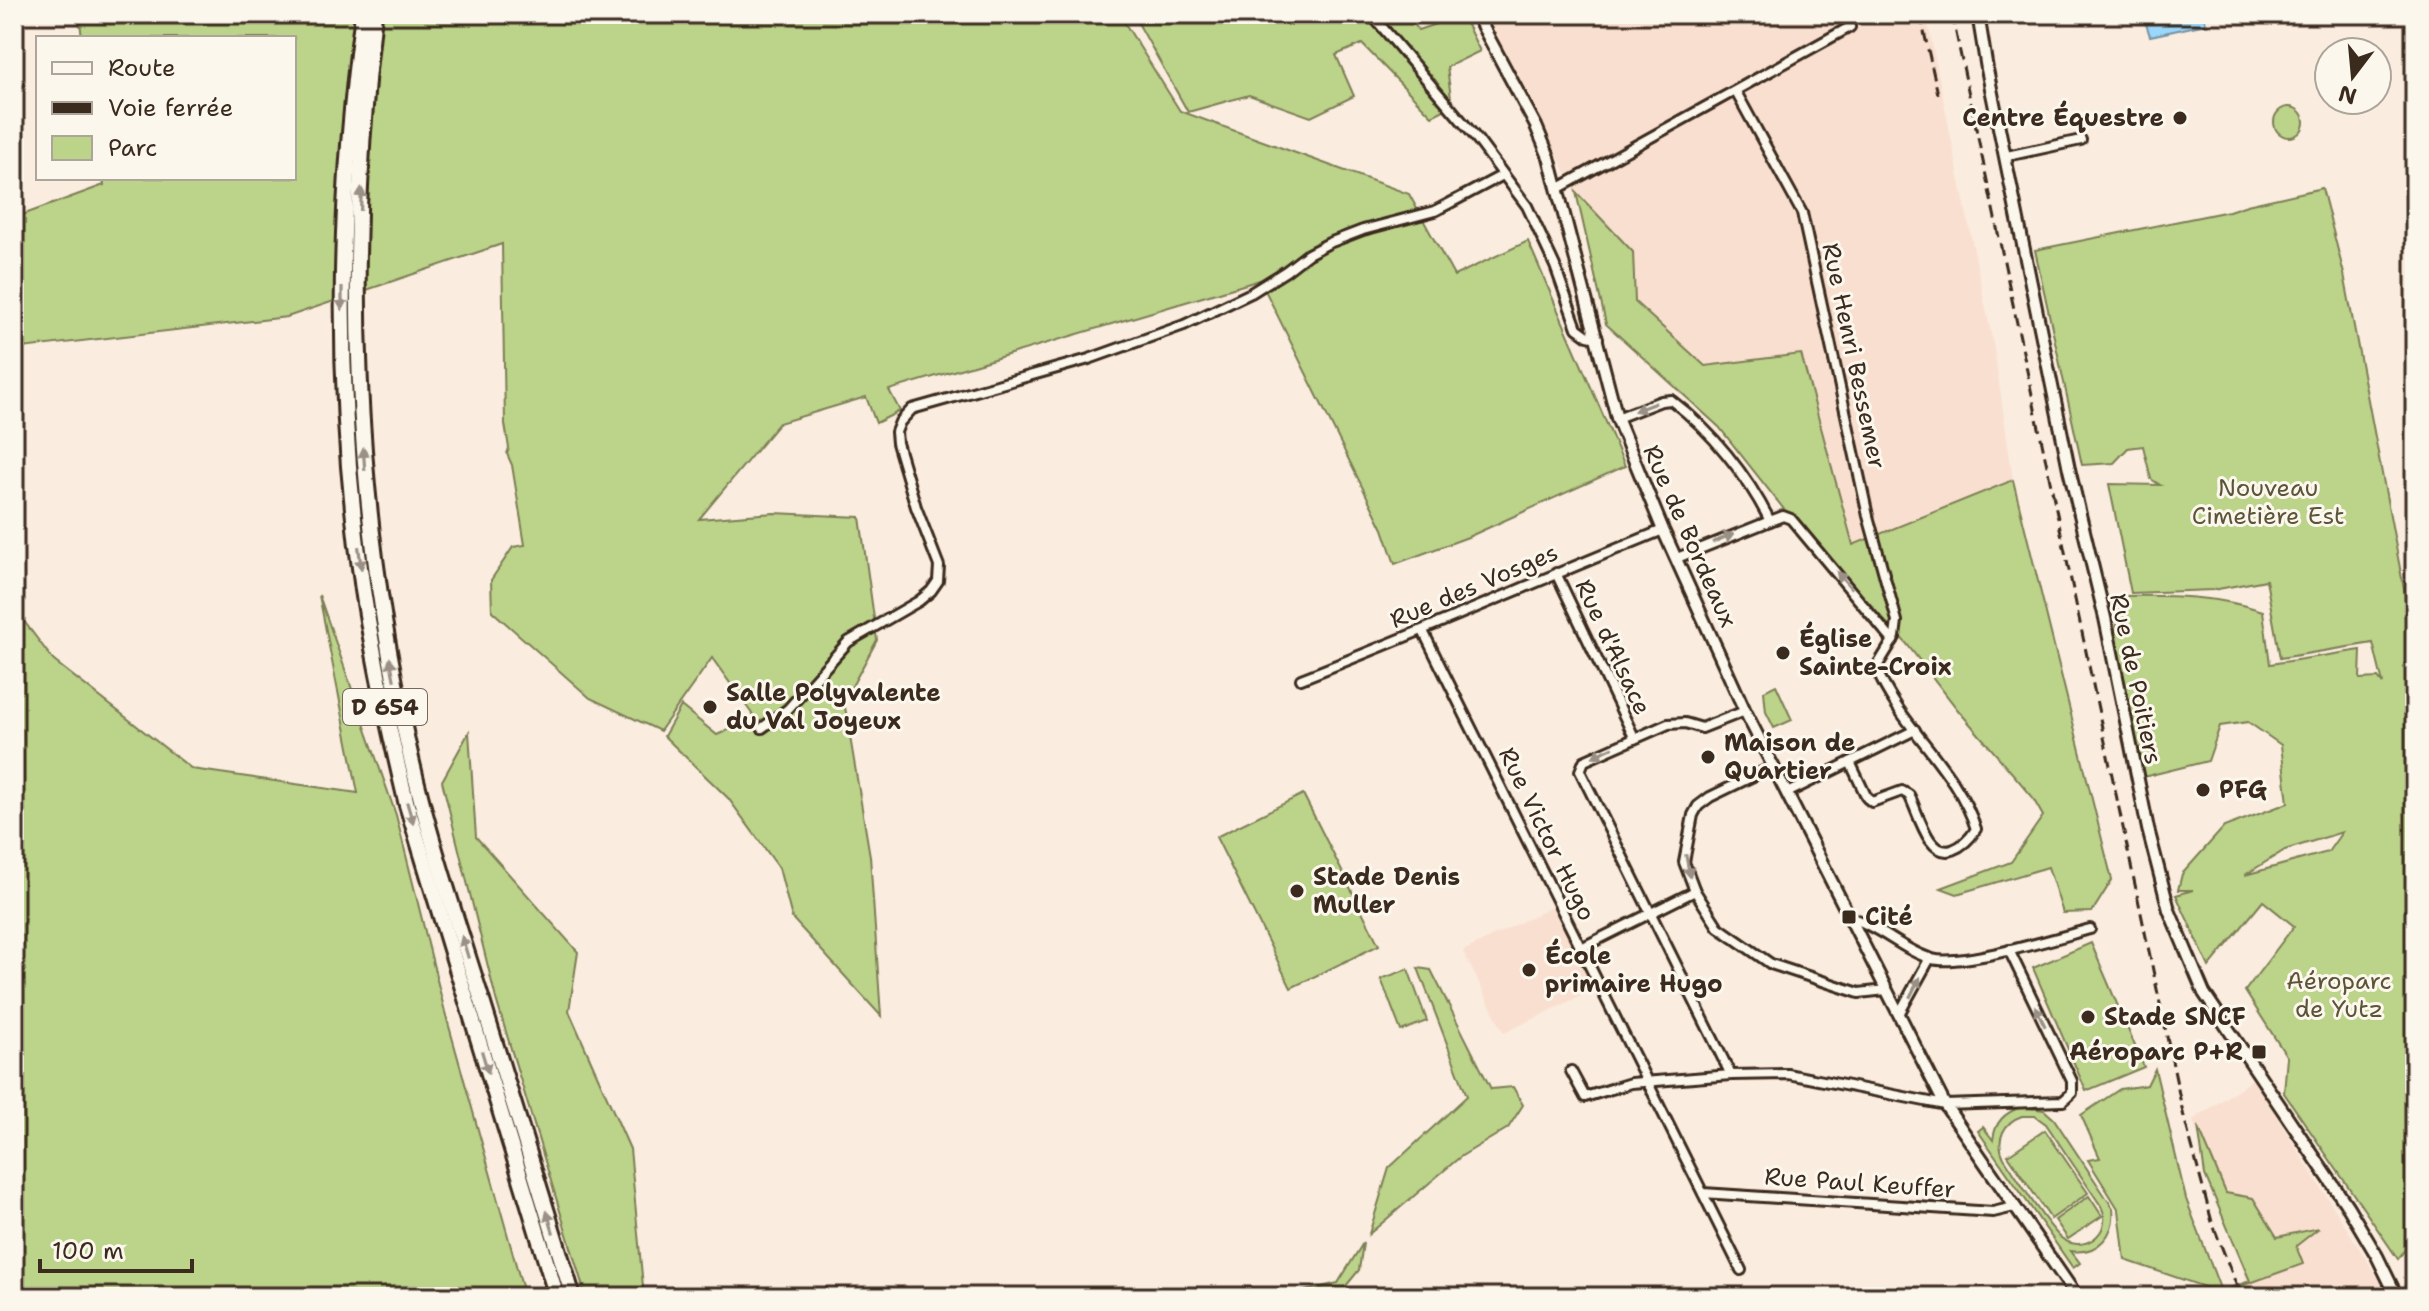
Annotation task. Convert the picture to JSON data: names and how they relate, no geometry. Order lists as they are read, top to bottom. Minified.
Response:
{"streets":{"highway":["D 654"],"street":["Rue Henri Bessemer","Rue de Bordeaux","Rue des Vosges","Rue d'Alsace","Rue de Poitiers","Rue Victor Hugo","Rue Paul Keuffer"]},"crossings":[["Rue de Bordeaux","Rue des Vosges"],["Rue de Bordeaux","Rue Paul Keuffer"],["Rue des Vosges","Rue d'Alsace"],["Rue des Vosges","Rue Victor Hugo"],["Rue Victor Hugo","Rue Paul Keuffer"]],"parks":["Nouveau Cimetière Est","Aéroparc de Yutz"],"places":{"other":["Centre Équestre","Église Sainte-Croix","Salle Polyvalente du Val Joyeux","Maison de Quartier","PFG","Stade Denis Muller","École primaire Hugo","Stade SNCF"],"transit":["Cité","Aéroparc P+R"]},"legend":["Route","Voie ferrée","Parc"],"scale_bar":"100 m","north":"bottom"}
